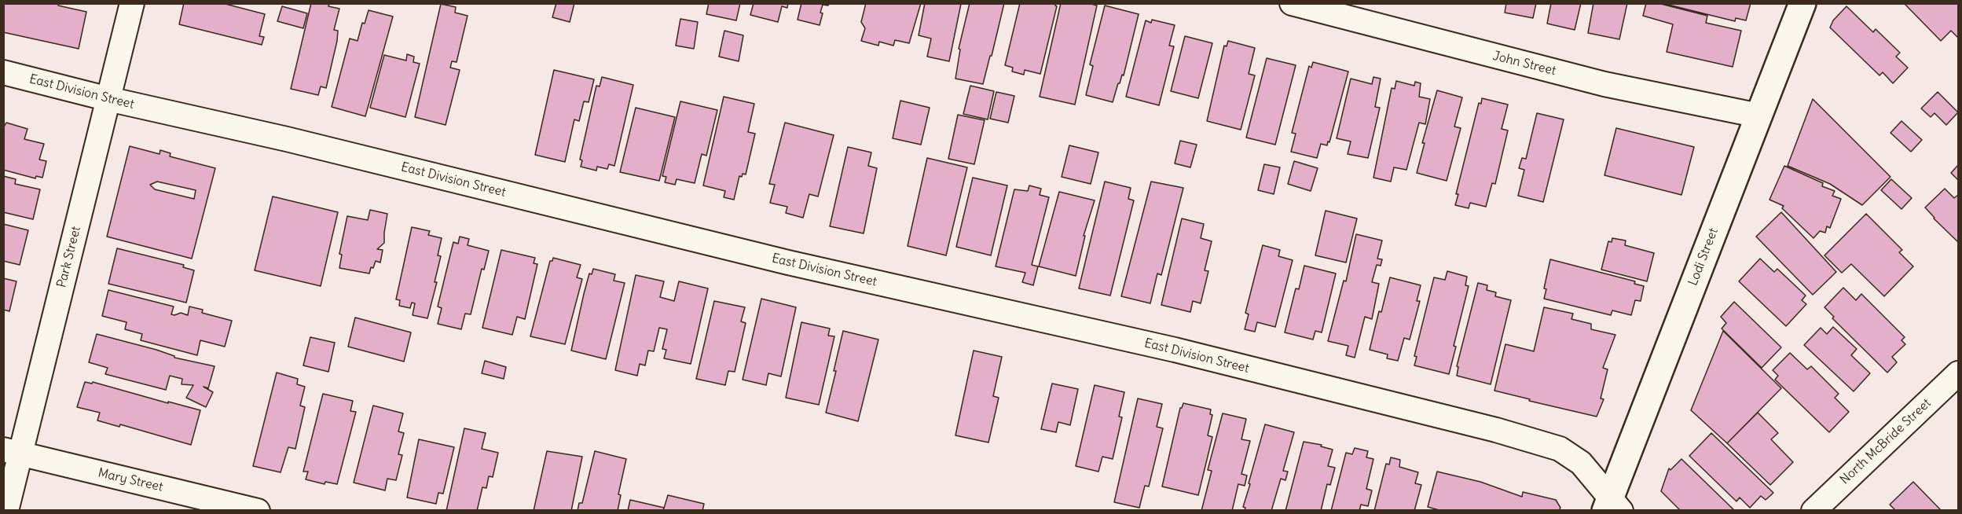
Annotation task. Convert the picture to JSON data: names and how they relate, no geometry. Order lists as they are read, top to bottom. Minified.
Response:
{"streets":{"street":["John Street","East Division Street","Park Street","Lodi Street","North McBride Street","Mary Street"]},"crossings":[["John Street","Lodi Street"],["East Division Street","Park Street"],["East Division Street","Lodi Street"],["Park Street","Mary Street"]]}
